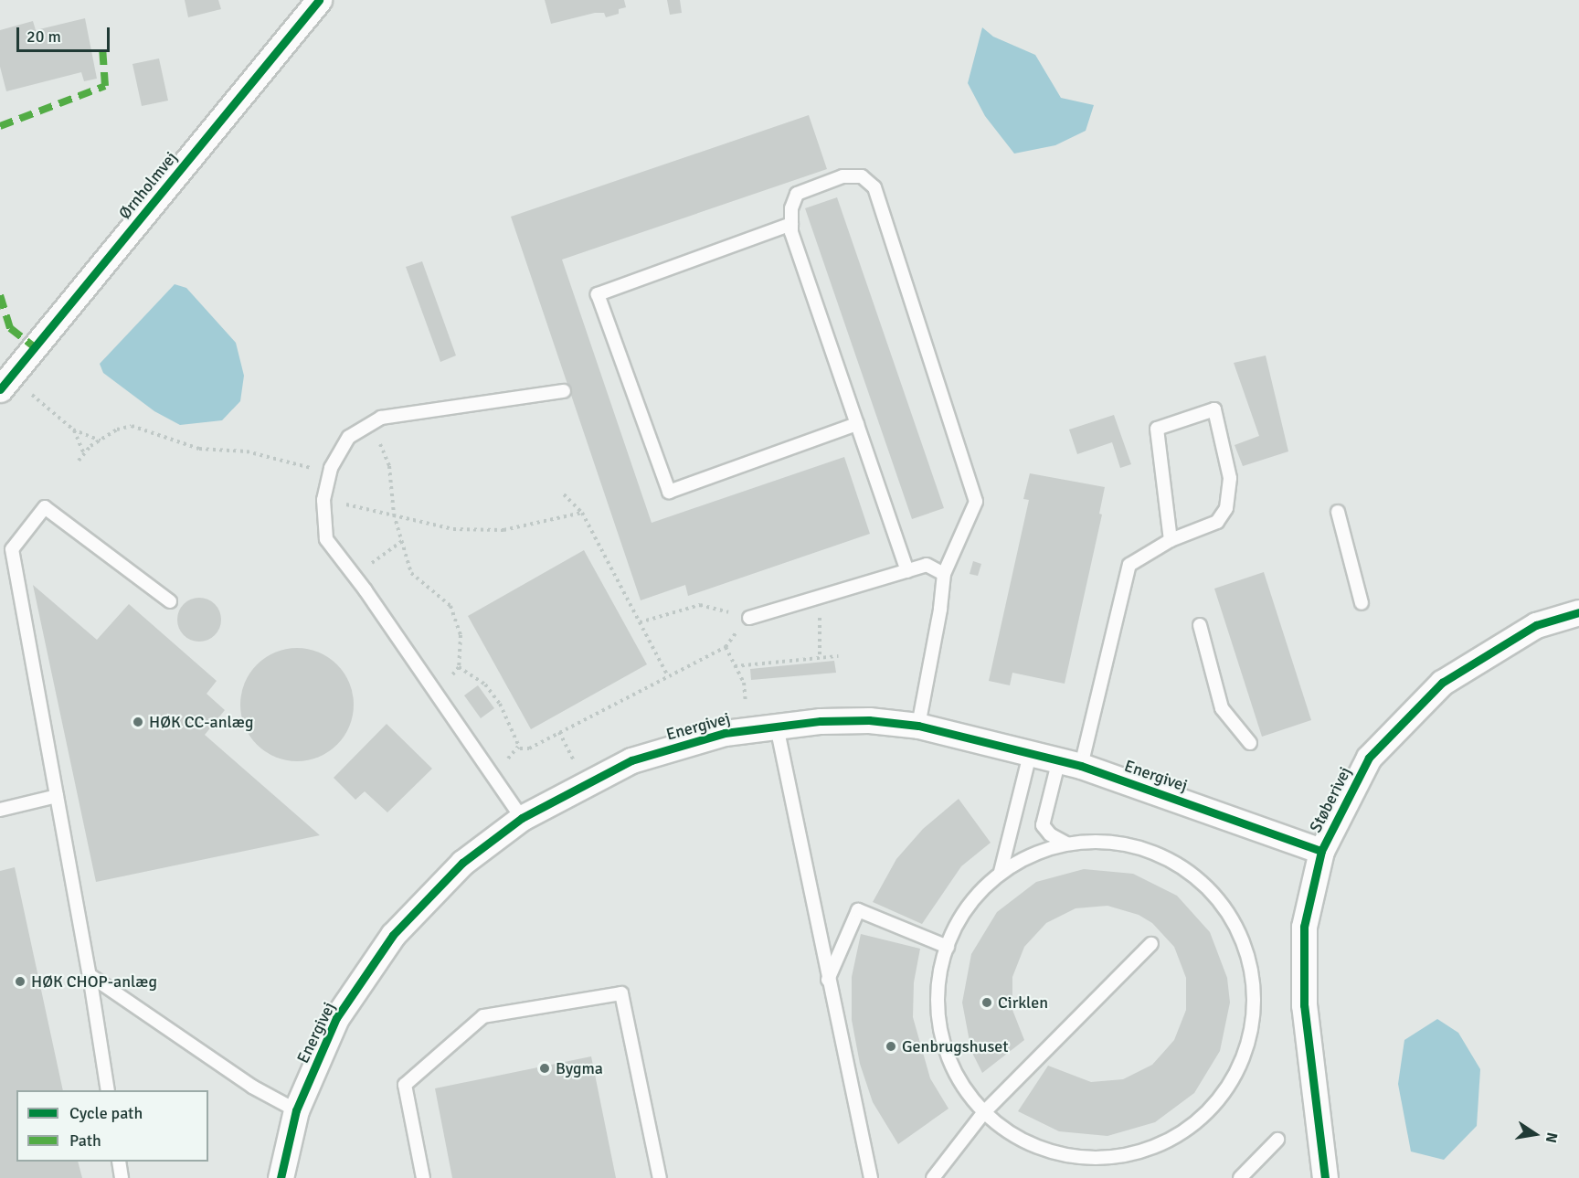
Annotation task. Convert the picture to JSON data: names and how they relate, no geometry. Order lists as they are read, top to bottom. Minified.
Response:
{"streets":{"street":["Ørnholmvej","Energivej","Støberivej"]},"crossings":[["Energivej","Støberivej"]],"places":["HØK CC-anlæg","HØK CHOP-anlæg","Cirklen","Genbrugshuset","Bygma"],"legend":["Cycle path","Path"],"scale_bar":"20 m","north":"right"}
